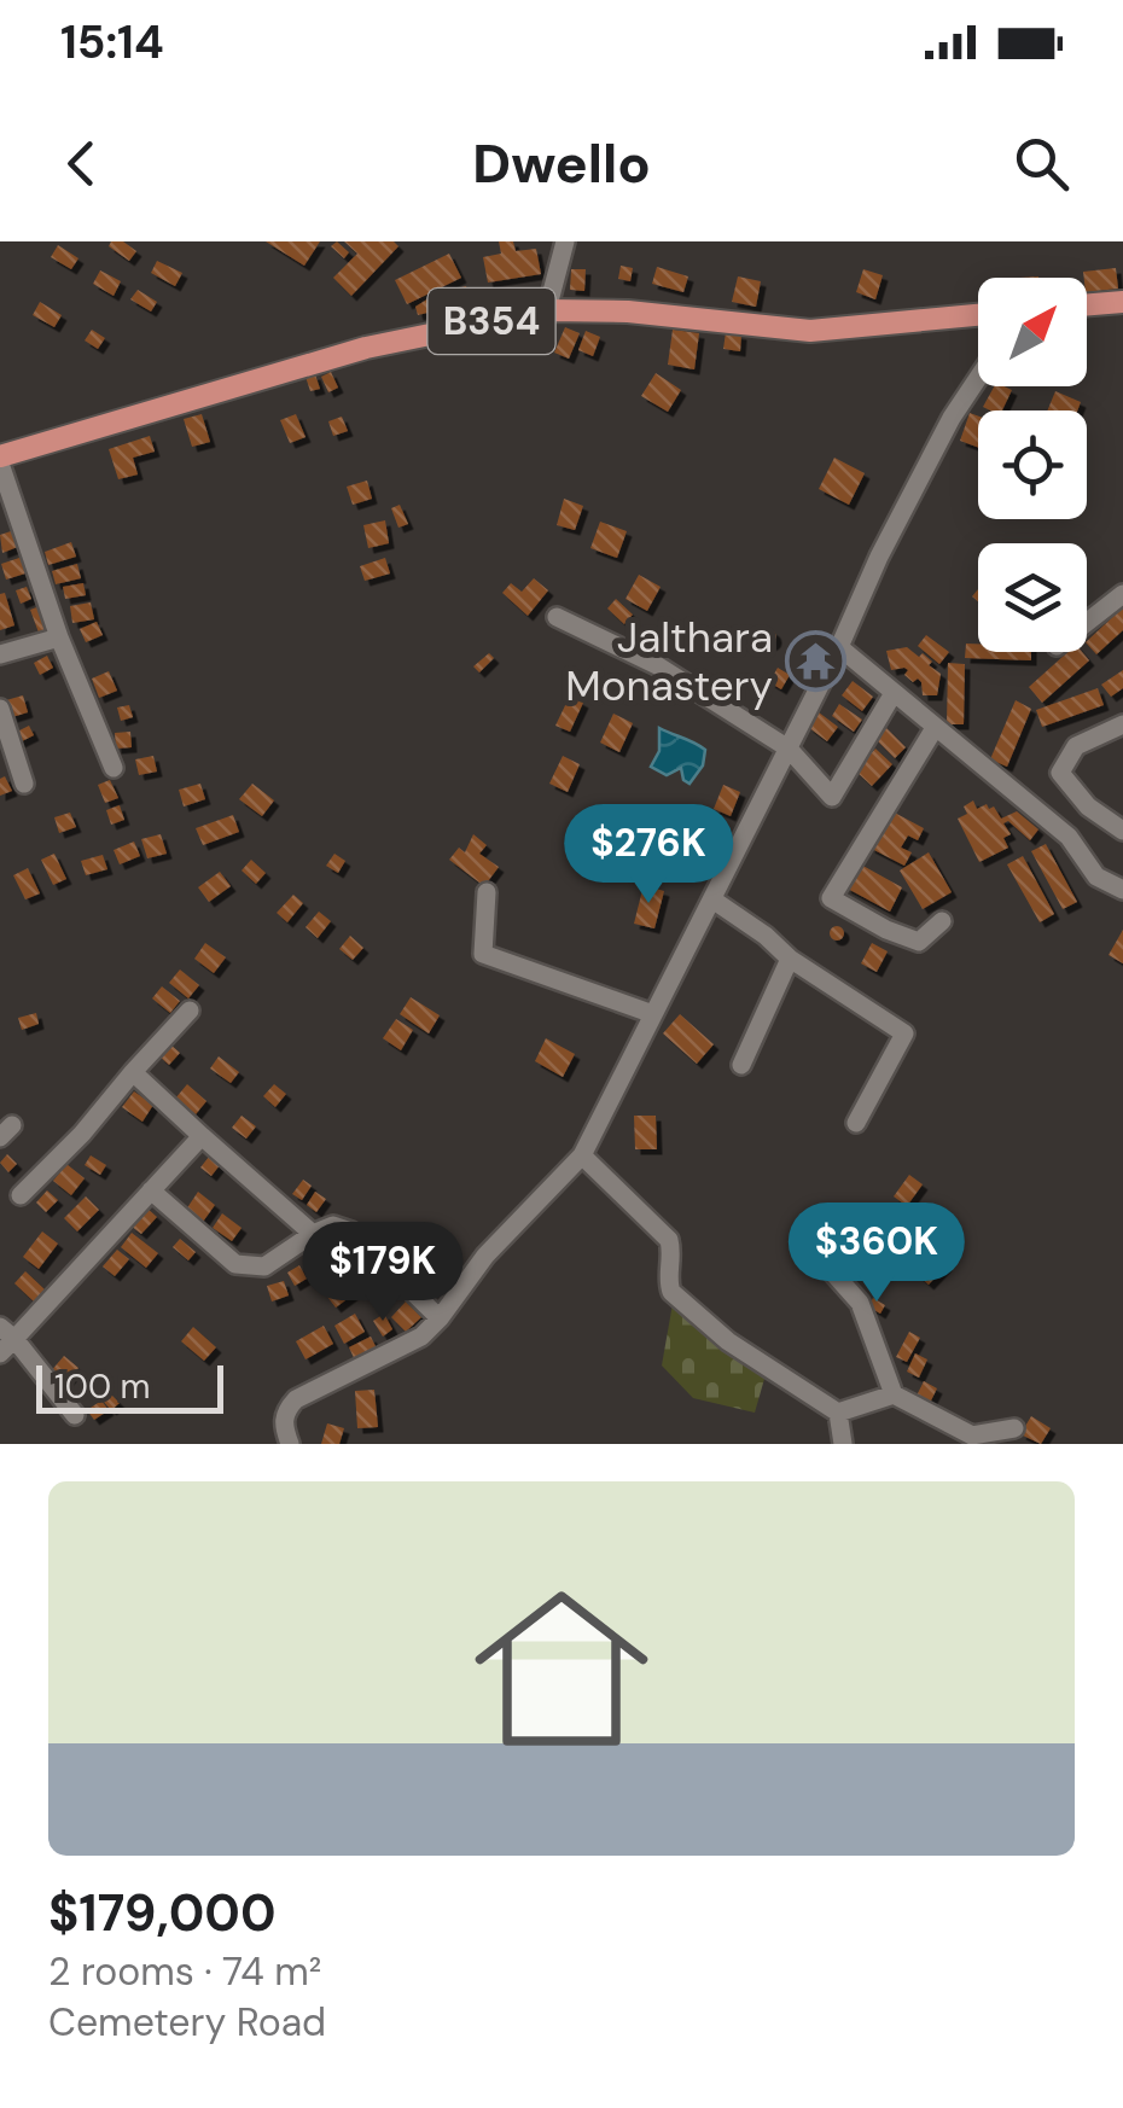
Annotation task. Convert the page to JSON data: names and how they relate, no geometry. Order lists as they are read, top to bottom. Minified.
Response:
{"streets":{"main road":["B354"]},"places":{"temple":["Jalthara Monastery"]},"scale_bar":"100 m","north":"top right","page":{"status":"15:14","header":"Dwello","price":["$276K","$360K","$179K"],"scale":"100 m","list":[{"name":"$179,000","note":"2 rooms · 74 m² · Cemetery Road"}]}}
